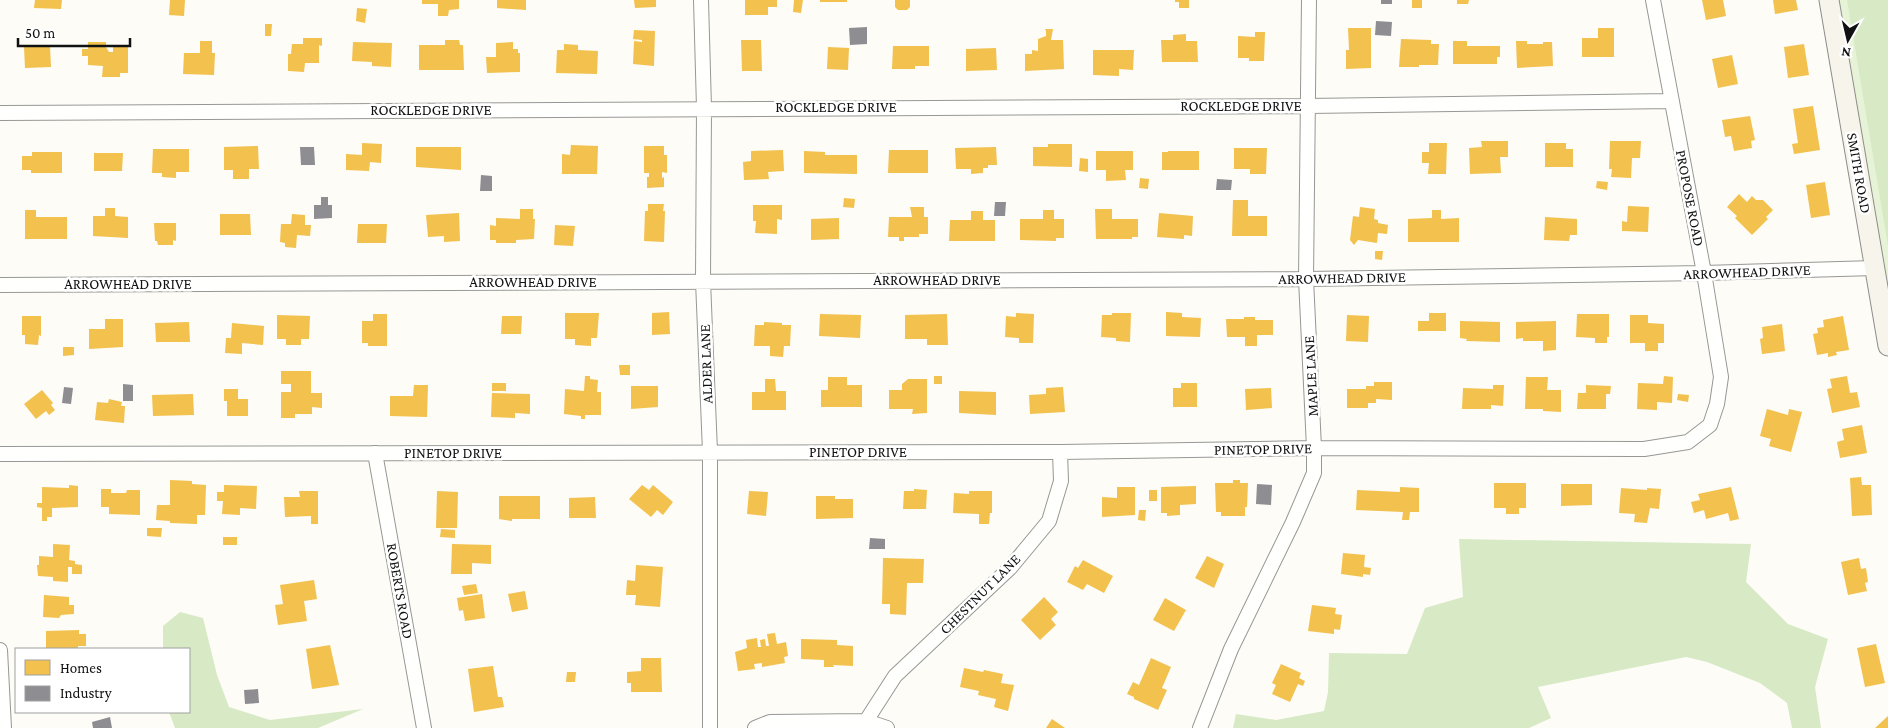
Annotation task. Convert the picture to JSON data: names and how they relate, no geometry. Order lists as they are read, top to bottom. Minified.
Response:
{"streets":{"street":["ROCKLEDGE DRIVE","SMITH ROAD","PROPOSE ROAD","ARROWHEAD DRIVE","ALDER LANE","MAPLE LANE","PINETOP DRIVE","ROBERTS ROAD","CHESTNUT LANE"]},"crossings":[["ROCKLEDGE DRIVE","PROPOSE ROAD"],["ROCKLEDGE DRIVE","ALDER LANE"],["ROCKLEDGE DRIVE","MAPLE LANE"],["SMITH ROAD","ARROWHEAD DRIVE"],["PROPOSE ROAD","ARROWHEAD DRIVE"],["PROPOSE ROAD","PINETOP DRIVE"],["ARROWHEAD DRIVE","ALDER LANE"],["ARROWHEAD DRIVE","MAPLE LANE"],["ALDER LANE","PINETOP DRIVE"],["MAPLE LANE","PINETOP DRIVE"],["PINETOP DRIVE","ROBERTS ROAD"],["PINETOP DRIVE","CHESTNUT LANE"]],"legend":["Homes","Industry"],"scale_bar":"50 m","north":"bottom"}
